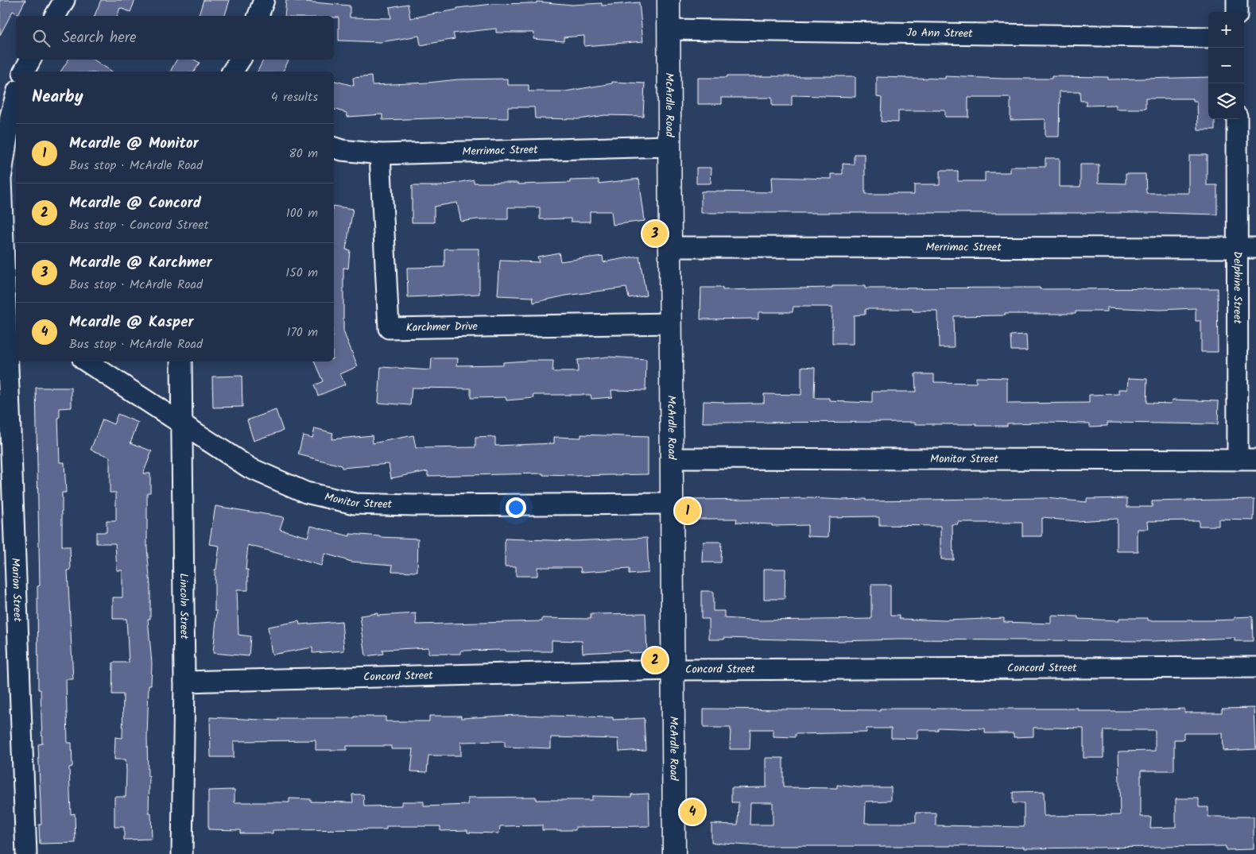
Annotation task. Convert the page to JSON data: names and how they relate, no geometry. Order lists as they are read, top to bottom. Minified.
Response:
{"streets":{"main road":["McArdle Road"],"street":["Jo Ann Street","Merrimac Street","Delphine Street","Karchmer Drive","Monitor Street","Marion Street","Lincoln Street","Concord Street"]},"crossings":[["Jo Ann Street","McArdle Road"],["McArdle Road","Merrimac Street"],["McArdle Road","Karchmer Drive"],["McArdle Road","Monitor Street"],["McArdle Road","Concord Street"],["Merrimac Street","Delphine Street"],["Merrimac Street","Karchmer Drive"],["Delphine Street","Monitor Street"],["Monitor Street","Lincoln Street"],["Lincoln Street","Concord Street"]],"page":{"map_buttons":["+","−"],"search":"Search here","heading":["Nearby","4 results"],"list":[{"mark":"1","name":"Mcardle @ Monitor","note":"Bus stop · McArdle Road","value":"80 m"},{"mark":"2","name":"Mcardle @ Concord","note":"Bus stop · Concord Street","value":"100 m"},{"mark":"3","name":"Mcardle @ Karchmer","note":"Bus stop · McArdle Road","value":"150 m"},{"mark":"4","name":"Mcardle @ Kasper","note":"Bus stop · McArdle Road","value":"170 m"}],"pins":["3","1","2","4"]}}
